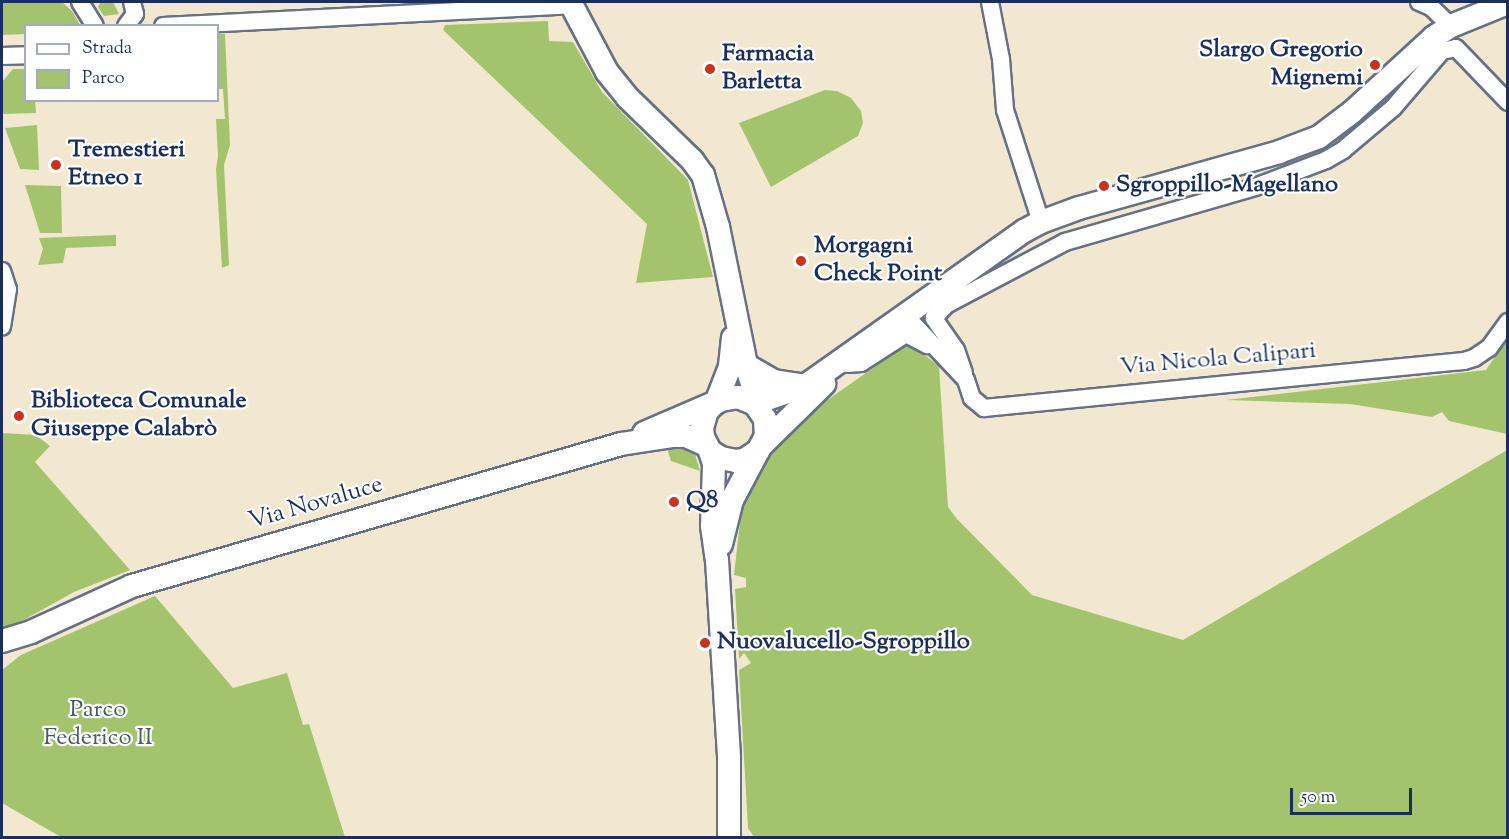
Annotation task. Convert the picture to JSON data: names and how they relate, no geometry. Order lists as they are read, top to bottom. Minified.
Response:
{"streets":{"main road":["Via Novaluce"],"street":["Via Nicola Calipari"]},"parks":["Parco Federico II"],"places":["Slargo Gregorio Mignemi","Farmacia Barletta","Tremestieri Etneo 1","Sgroppillo-Magellano","Morgagni Check Point","Biblioteca Comunale Giuseppe Calabrò","Q8","Nuovalucello-Sgroppillo"],"legend":["Strada","Parco"],"scale_bar":"50 m"}
